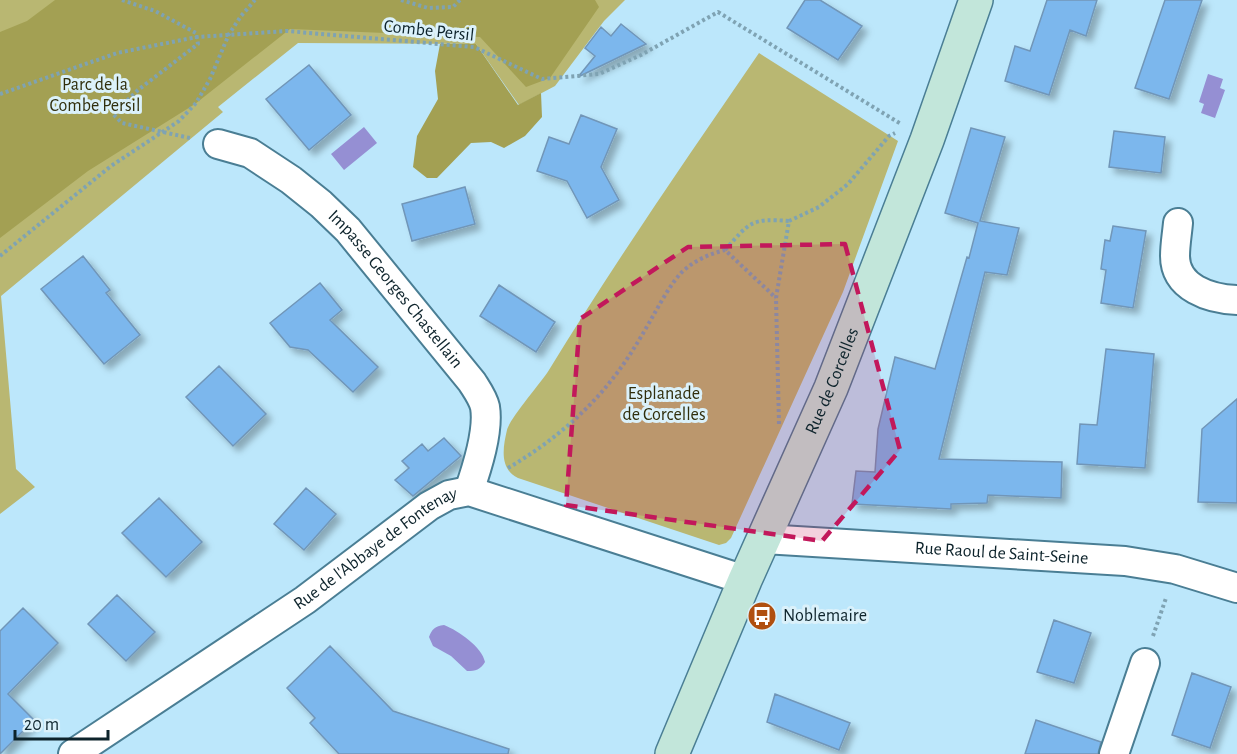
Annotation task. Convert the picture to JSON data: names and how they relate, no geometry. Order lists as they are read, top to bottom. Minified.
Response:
{"streets":{"main road":["Rue de Corcelles"],"street":["Impasse Georges Chastellain","Rue de l'Abbaye de Fontenay","Rue Raoul de Saint-Seine"],"path":["Combe Persil"]},"crossings":[["Impasse Georges Chastellain","Rue de l'Abbaye de Fontenay"],["Rue de Corcelles","Rue de l'Abbaye de Fontenay"],["Rue de Corcelles","Rue Raoul de Saint-Seine"]],"parks":["Parc de la Combe Persil","Esplanade de Corcelles"],"places":{"bus stop":["Noblemaire"]},"scale_bar":"20 m"}
